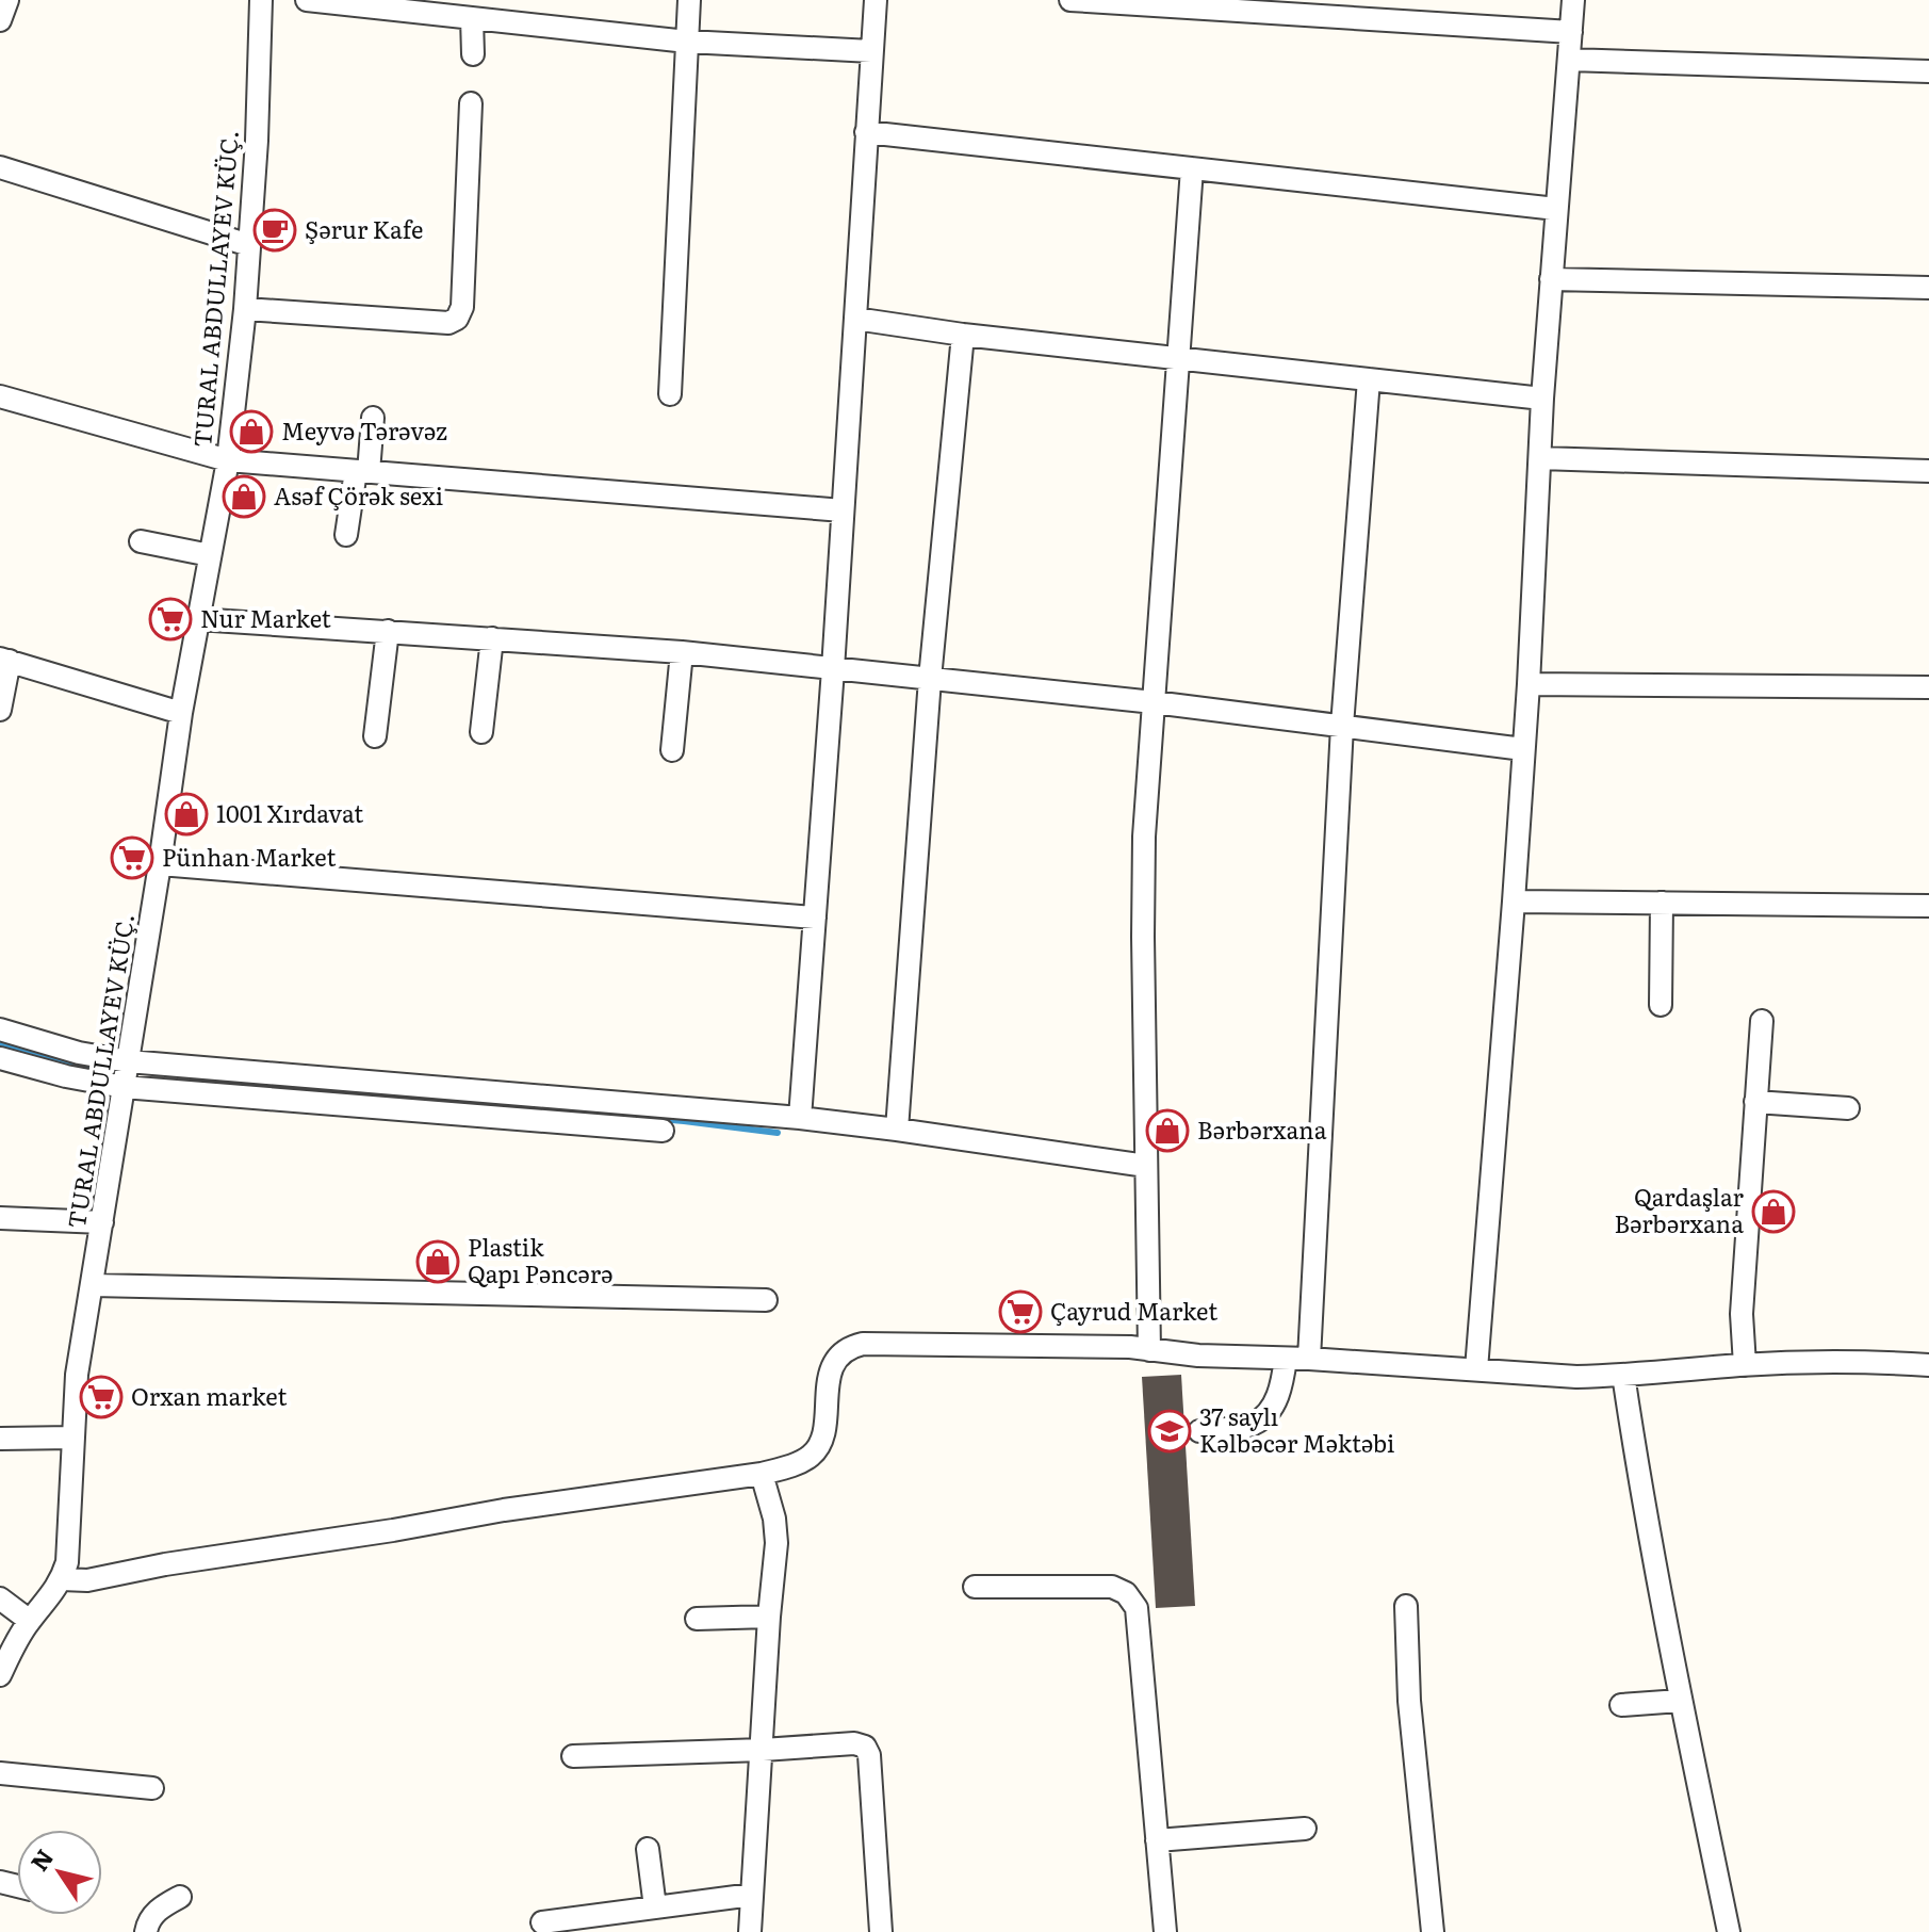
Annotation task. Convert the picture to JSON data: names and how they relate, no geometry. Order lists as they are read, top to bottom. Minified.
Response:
{"streets":{"street":["TURAL ABDULLAYEV KÜÇ."]},"places":{"cafe":["Şərur Kafe"],"shop":["Meyvə Tərəvəz","Asəf Çörək sexi","1001 Xırdavat","Bərbərxana","Qardaşlar Bərbərxana","Plastik Qapı Pəncərə"],"supermarket":["Nur Market","Pünhan Market","Çayrud Market","Orxan market"],"school or university":["37 saylı Kəlbəcər Məktəbi"]},"north":"top left"}
